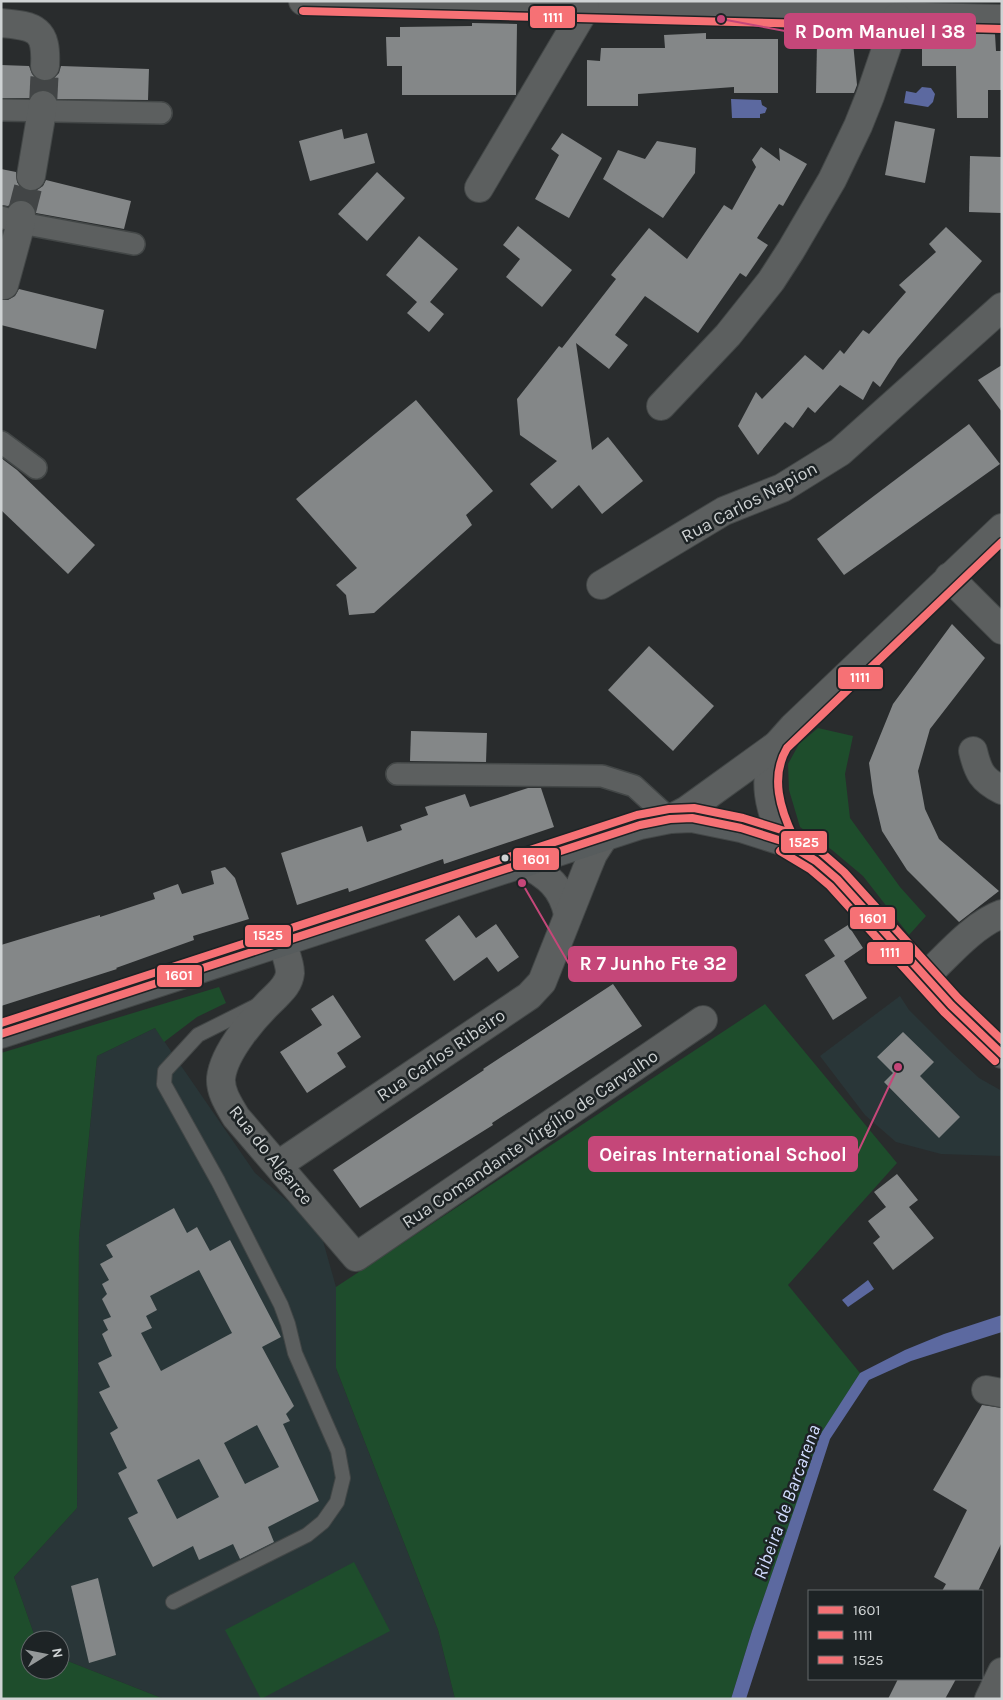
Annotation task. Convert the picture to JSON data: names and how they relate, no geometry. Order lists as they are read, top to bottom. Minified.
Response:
{"streets":{"street":["Rua Carlos Napion","Rua Carlos Ribeiro","Rua Comandante Virgílio de Carvalho","Rua do Algarce"]},"crossings":[["Rua Carlos Ribeiro","Rua do Algarce"],["Rua Comandante Virgílio de Carvalho","Rua do Algarce"]],"water":["Ribeira de Barcarena"],"places":["R Dom Manuel I 38","R 7 Junho Fte 32","Oeiras International School"],"lines":["transit line 1111","transit line 1525","transit line 1601"],"legend":["1601","1111","1525"],"north":"right"}
